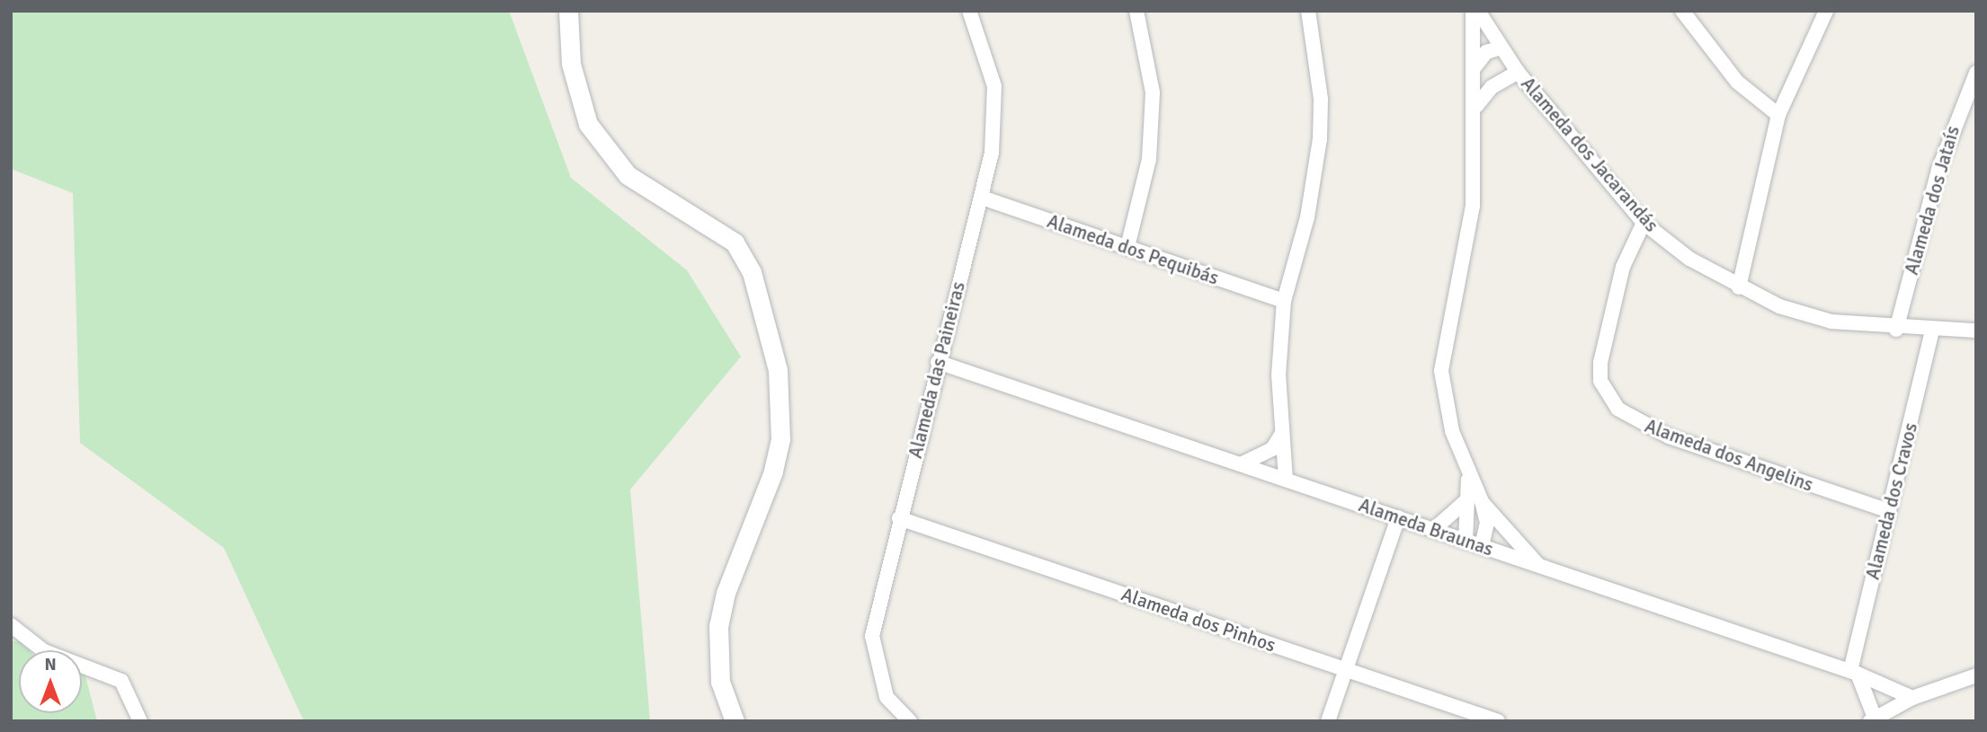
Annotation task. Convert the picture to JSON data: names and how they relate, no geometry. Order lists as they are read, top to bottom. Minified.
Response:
{"streets":{"street":["Alameda dos Jacarandás","Alameda dos Jataís","Alameda dos Pequibás","Alameda das Paineiras","Alameda dos Angelins","Alameda dos Cravos","Alameda Braunas","Alameda dos Pinhos"]},"crossings":[["Alameda dos Jacarandás","Alameda dos Jataís"],["Alameda dos Jacarandás","Alameda dos Angelins"],["Alameda dos Jacarandás","Alameda dos Cravos"],["Alameda dos Pequibás","Alameda das Paineiras"],["Alameda das Paineiras","Alameda Braunas"],["Alameda das Paineiras","Alameda dos Pinhos"],["Alameda dos Angelins","Alameda dos Cravos"],["Alameda dos Cravos","Alameda Braunas"]],"north":"top"}
